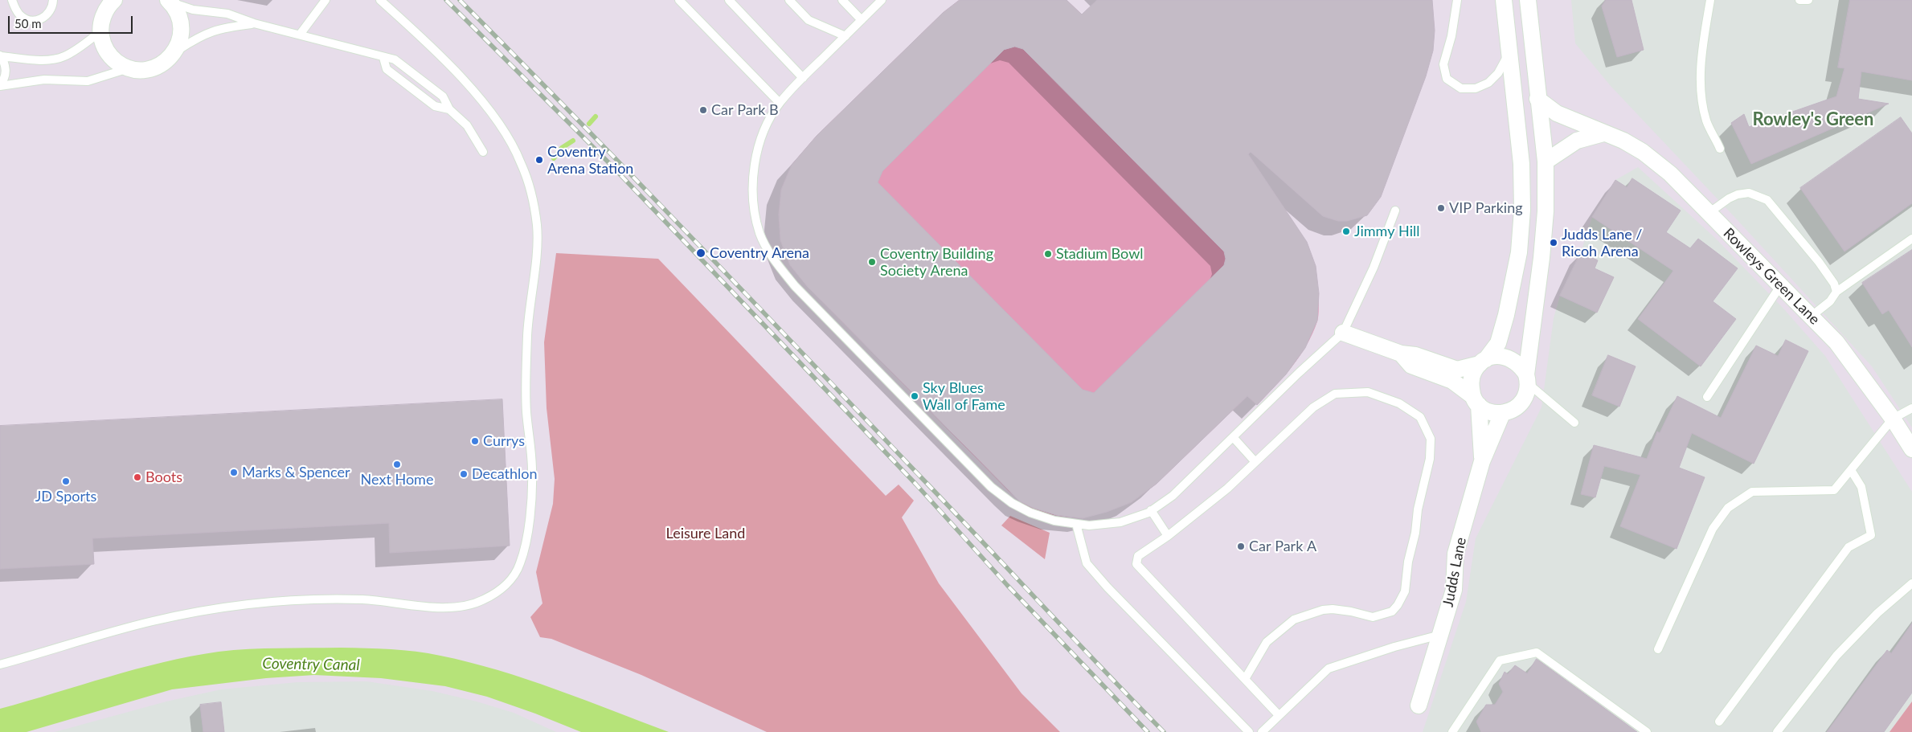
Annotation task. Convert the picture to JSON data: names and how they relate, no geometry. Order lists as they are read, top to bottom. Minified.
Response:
{"streets":{"street":["Rowleys Green Lane","Judds Lane"]},"districts":["Rowley's Green"],"water":["Coventry Canal"],"parks":["Leisure Land"],"places":["Car Park B","Coventry Arena Station","VIP Parking","Jimmy Hill","Judds Lane / Ricoh Arena","Coventry Arena","Stadium Bowl","Coventry Building Society Arena","Sky Blues Wall of Fame","Currys","Next Home","Marks & Spencer","Decathlon","Boots","JD Sports","Car Park A"],"scale_bar":"50 m"}
